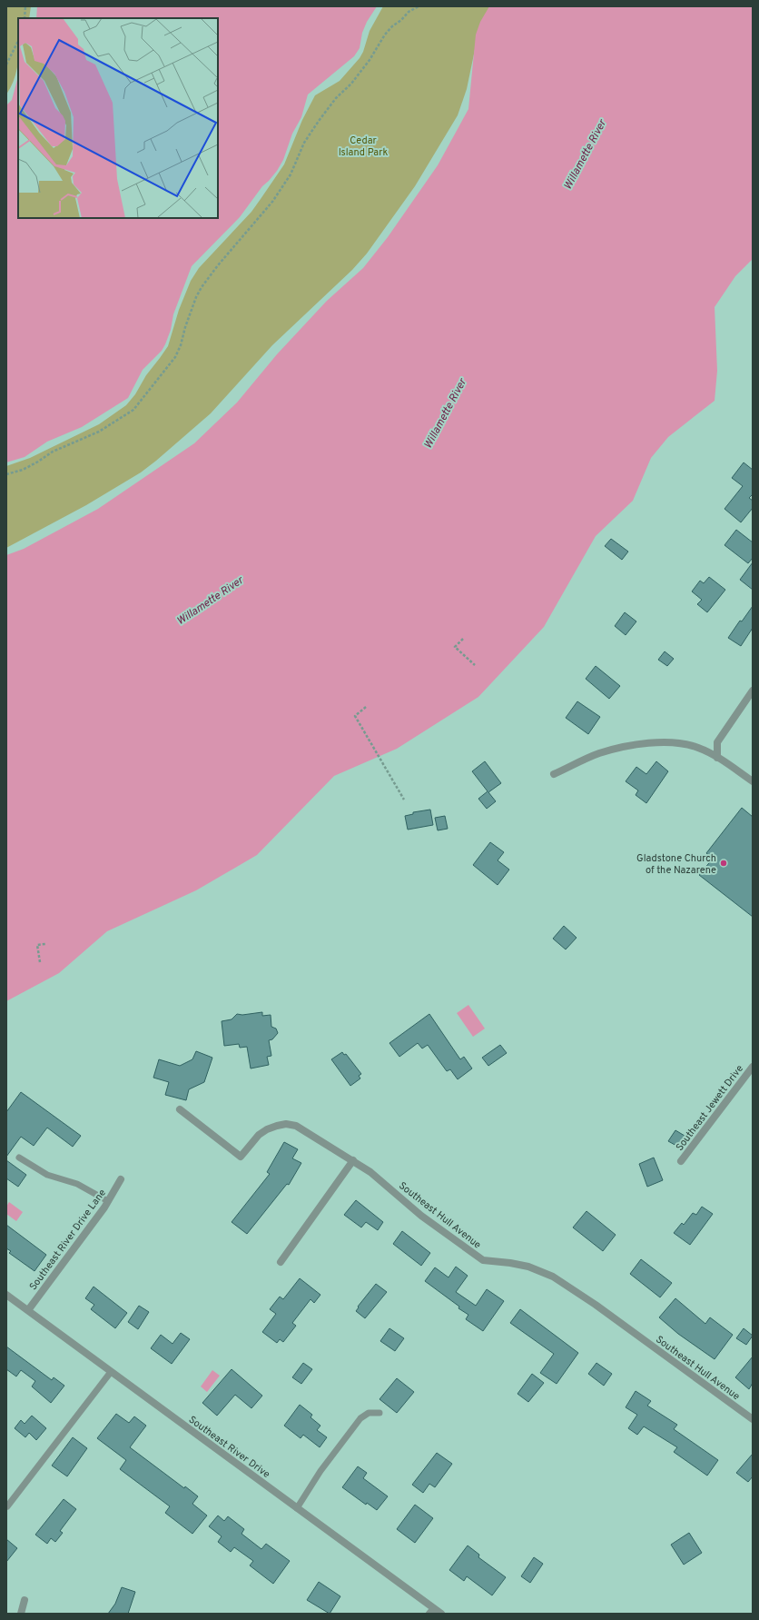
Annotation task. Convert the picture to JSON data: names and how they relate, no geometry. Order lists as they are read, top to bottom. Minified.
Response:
{"streets":{"street":["Southeast Jewett Drive","Southeast Hull Avenue","Southeast River Drive Lane","Southeast River Drive"]},"crossings":[["Southeast River Drive Lane","Southeast River Drive"]],"water":["Willamette River"],"parks":["Cedar Island Park"],"places":["Gladstone Church of the Nazarene"]}
